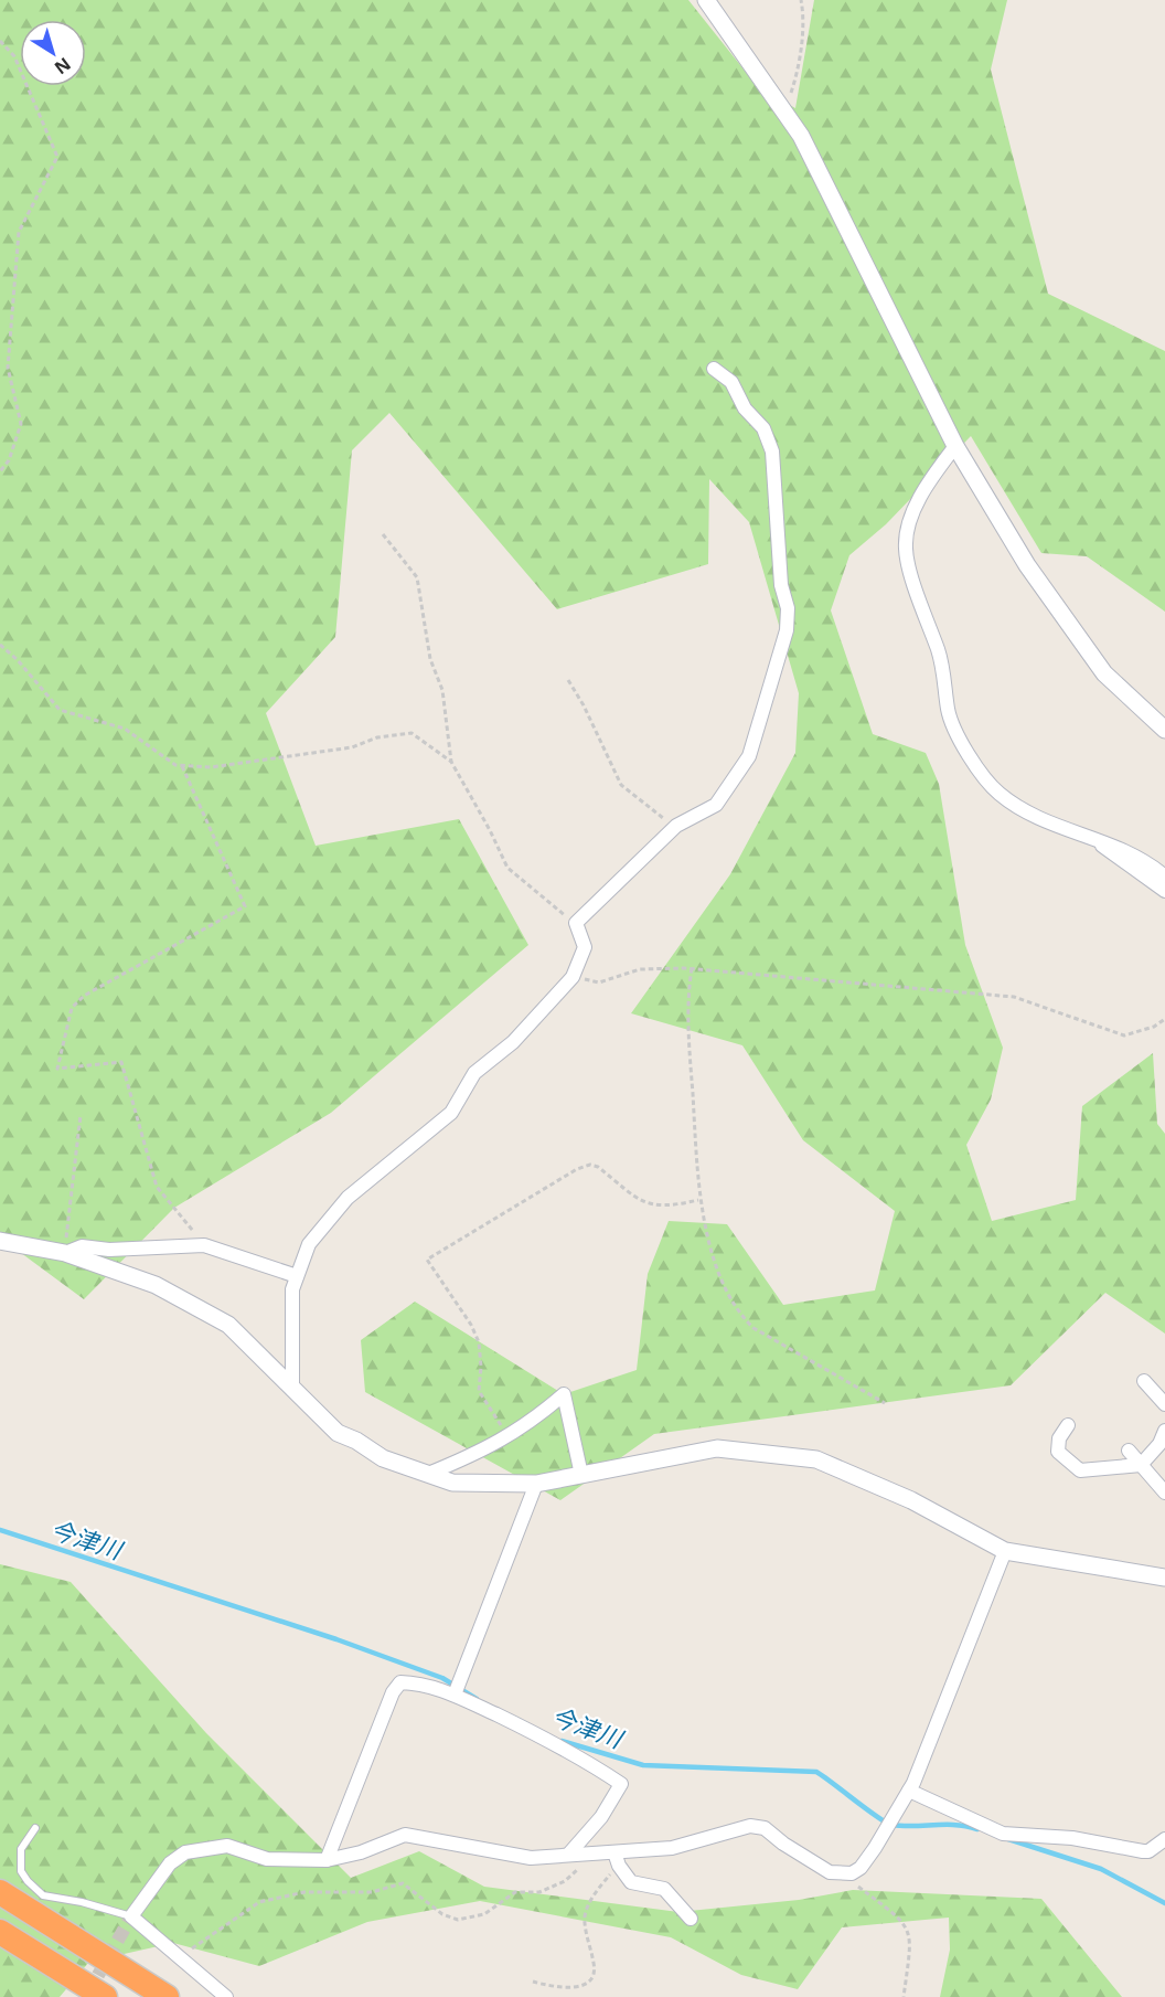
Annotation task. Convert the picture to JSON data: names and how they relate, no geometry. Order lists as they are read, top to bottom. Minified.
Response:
{"water":["今津川"],"north":"bottom right"}
